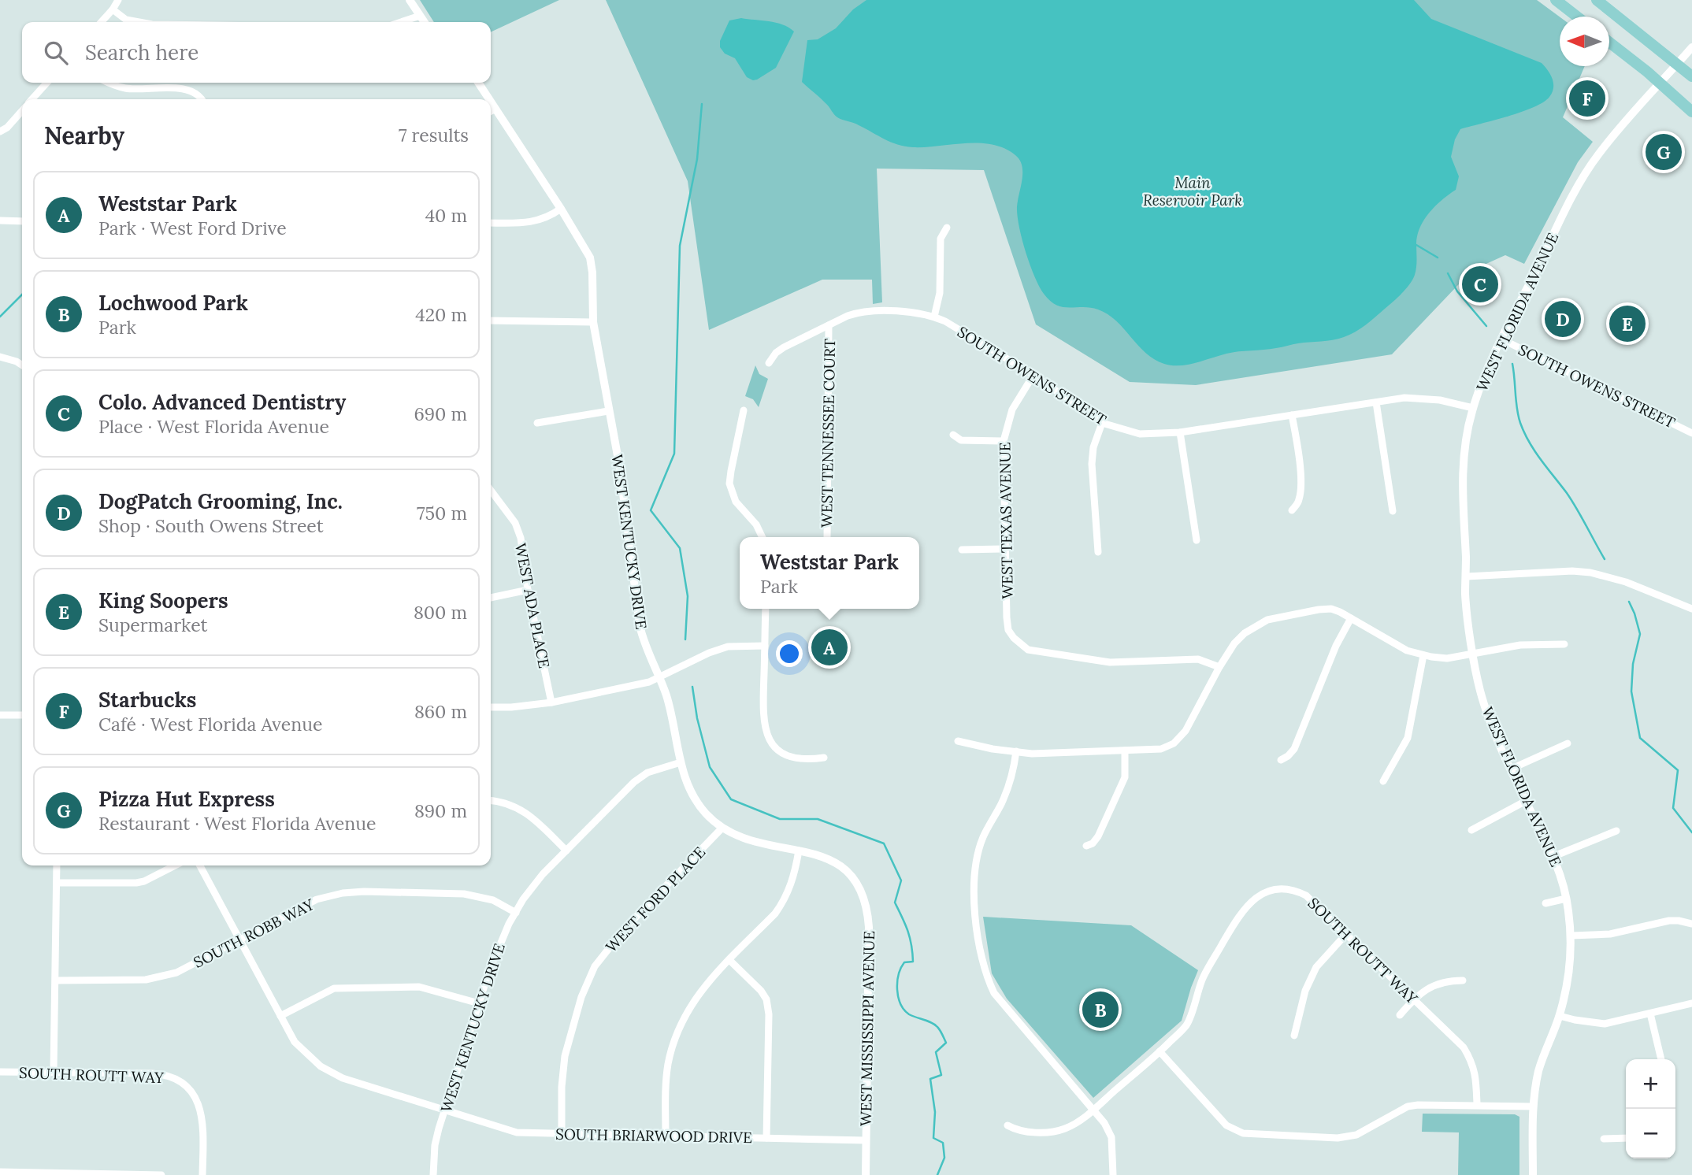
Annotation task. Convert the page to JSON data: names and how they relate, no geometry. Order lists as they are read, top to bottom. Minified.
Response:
{"streets":{"street":["WEST FLORIDA AVENUE","SOUTH OWENS STREET","WEST TENNESSEE COURT","WEST TEXAS AVENUE","WEST KENTUCKY DRIVE","WEST ADA PLACE","WEST FORD PLACE","SOUTH ROBB WAY","SOUTH ROUTT WAY","WEST MISSISSIPPI AVENUE","SOUTH BRIARWOOD DRIVE"]},"crossings":[["WEST FLORIDA AVENUE","SOUTH OWENS STREET"],["SOUTH OWENS STREET","WEST TENNESSEE COURT"],["SOUTH OWENS STREET","WEST TEXAS AVENUE"],["WEST KENTUCKY DRIVE","SOUTH ROBB WAY"],["WEST KENTUCKY DRIVE","SOUTH BRIARWOOD DRIVE"],["WEST FORD PLACE","SOUTH BRIARWOOD DRIVE"],["SOUTH ROBB WAY","SOUTH BRIARWOOD DRIVE"],["WEST MISSISSIPPI AVENUE","SOUTH BRIARWOOD DRIVE"]],"parks":["Main Reservoir Park"],"north":"left","page":{"search":"Search here","pins":["F","G","C","D","E","A","B"],"heading":["Nearby","7 results"],"list":[{"mark":"A","name":"Weststar Park","note":"Park · West Ford Drive","value":"40 m"},{"mark":"B","name":"Lochwood Park","note":"Park","value":"420 m"},{"mark":"C","name":"Colo. Advanced Dentistry","note":"Place · West Florida Avenue","value":"690 m"},{"mark":"D","name":"DogPatch Grooming, Inc.","note":"Shop · South Owens Street","value":"750 m"},{"mark":"E","name":"King Soopers","note":"Supermarket","value":"800 m"},{"mark":"F","name":"Starbucks","note":"Café · West Florida Avenue","value":"860 m"},{"mark":"G","name":"Pizza Hut Express","note":"Restaurant · West Florida Avenue","value":"890 m"}],"popup":["Weststar Park","Park"],"map_buttons":["+","−"]}}
